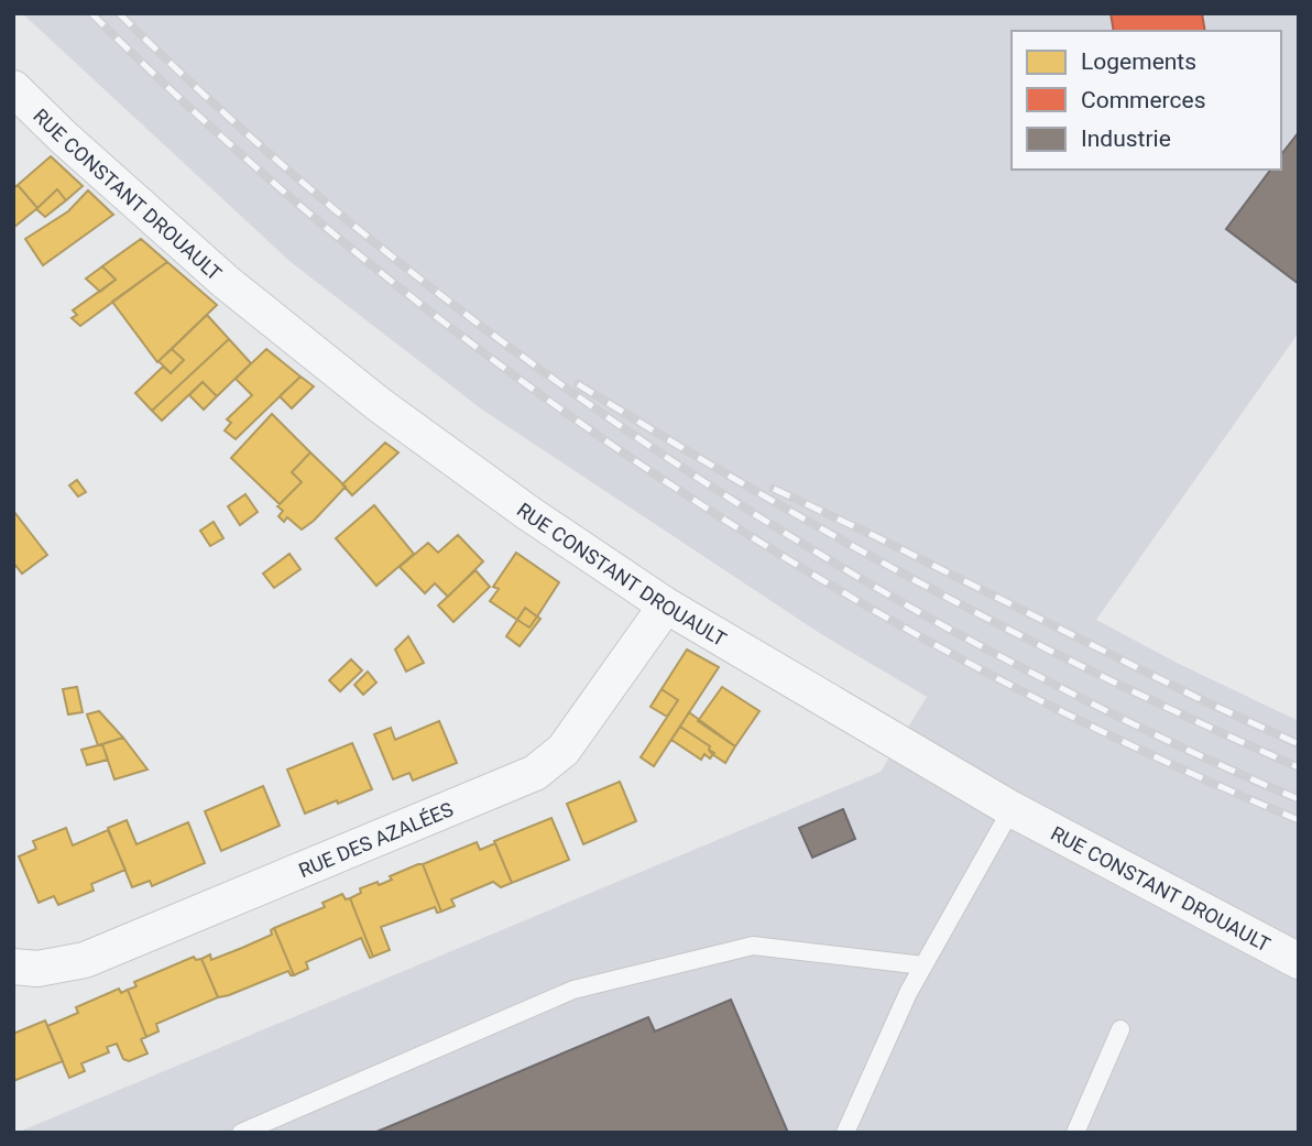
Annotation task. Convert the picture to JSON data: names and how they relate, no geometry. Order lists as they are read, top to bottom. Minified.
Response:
{"streets":{"street":["RUE CONSTANT DROUAULT","RUE DES AZALÉES"]},"crossings":[["RUE CONSTANT DROUAULT","RUE DES AZALÉES"]],"legend":["Logements","Commerces","Industrie"]}
